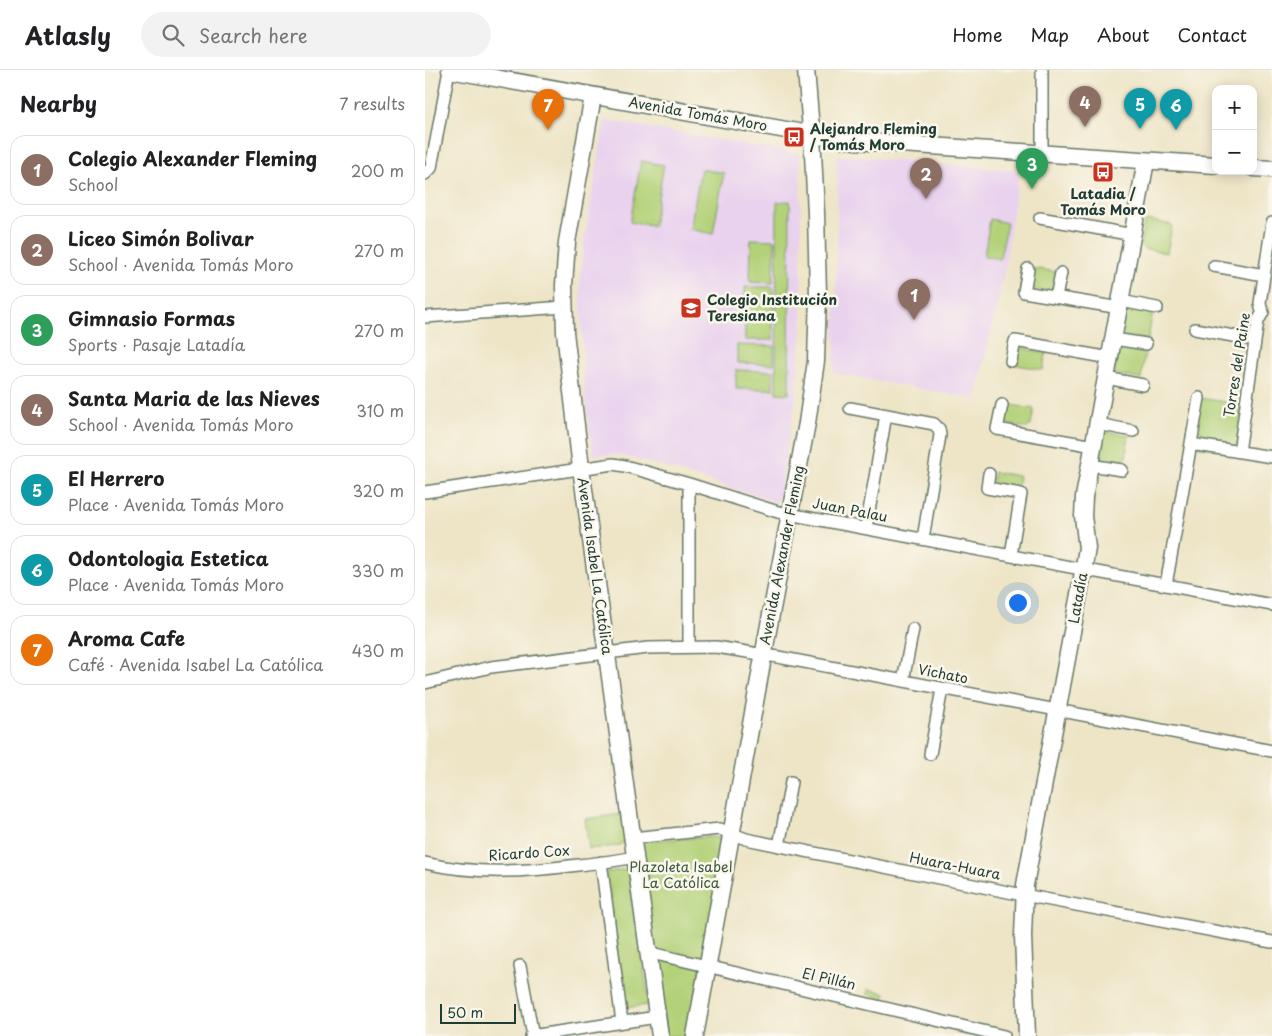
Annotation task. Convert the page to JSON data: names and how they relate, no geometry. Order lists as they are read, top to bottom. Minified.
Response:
{"streets":{"street":["Avenida Tomás Moro","Torres del Paine","Juan Palau","Avenida Alexander Fleming","Avenida Isabel La Católica","Latadía","Vichato","Ricardo Cox","Huara-Huara","El Pillán"]},"crossings":[["Avenida Tomás Moro","Avenida Alexander Fleming"],["Avenida Tomás Moro","Avenida Isabel La Católica"],["Avenida Tomás Moro","Latadía"],["Juan Palau","Avenida Alexander Fleming"],["Juan Palau","Avenida Isabel La Católica"],["Juan Palau","Latadía"],["Avenida Alexander Fleming","Vichato"],["Avenida Alexander Fleming","Huara-Huara"],["Avenida Alexander Fleming","El Pillán"],["Avenida Isabel La Católica","Vichato"],["Avenida Isabel La Católica","Ricardo Cox"],["Avenida Isabel La Católica","Huara-Huara"],["Avenida Isabel La Católica","El Pillán"],["Latadía","Vichato"],["Latadía","Huara-Huara"]],"parks":["Plazoleta Isabel La Católica"],"places":{"bus stop":["Alejandro Fleming / Tomás Moro","Latadia / Tomás Moro"],"school or university":["Colegio Institución Teresiana"]},"scale_bar":"50 m","page":{"header":"Atlasly","search":"Search here","nav":["Home","Map","About","Contact"],"heading":["Nearby","7 results"],"map_buttons":["+","−"],"pins":["4","5","6","7","3","2","1"],"list":[{"mark":"1","name":"Colegio Alexander Fleming","note":"School","value":"200 m"},{"mark":"2","name":"Liceo Simón Bolivar","note":"School · Avenida Tomás Moro","value":"270 m"},{"mark":"3","name":"Gimnasio Formas","note":"Sports · Pasaje Latadía","value":"270 m"},{"mark":"4","name":"Santa Maria de las Nieves","note":"School · Avenida Tomás Moro","value":"310 m"},{"mark":"5","name":"El Herrero","note":"Place · Avenida Tomás Moro","value":"320 m"},{"mark":"6","name":"Odontologia Estetica","note":"Place · Avenida Tomás Moro","value":"330 m"},{"mark":"7","name":"Aroma Cafe","note":"Café · Avenida Isabel La Católica","value":"430 m"}],"scale":"50 m"}}
